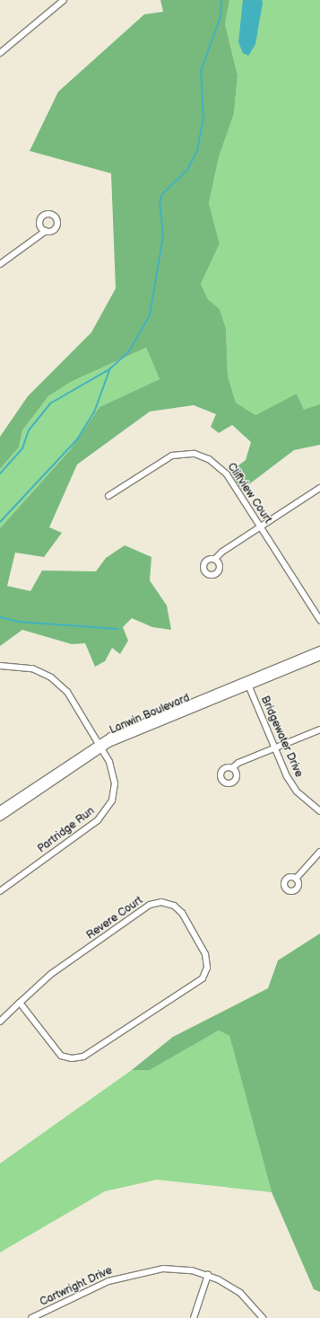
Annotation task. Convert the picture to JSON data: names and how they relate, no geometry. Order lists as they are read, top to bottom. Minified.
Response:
{"streets":{"street":["Cliffview Court","Lanwin Boulevard","Bridgewater Drive","Partridge Run","Revere Court","Cartwright Drive"]},"crossings":[["Lanwin Boulevard","Bridgewater Drive"],["Lanwin Boulevard","Partridge Run"]]}
